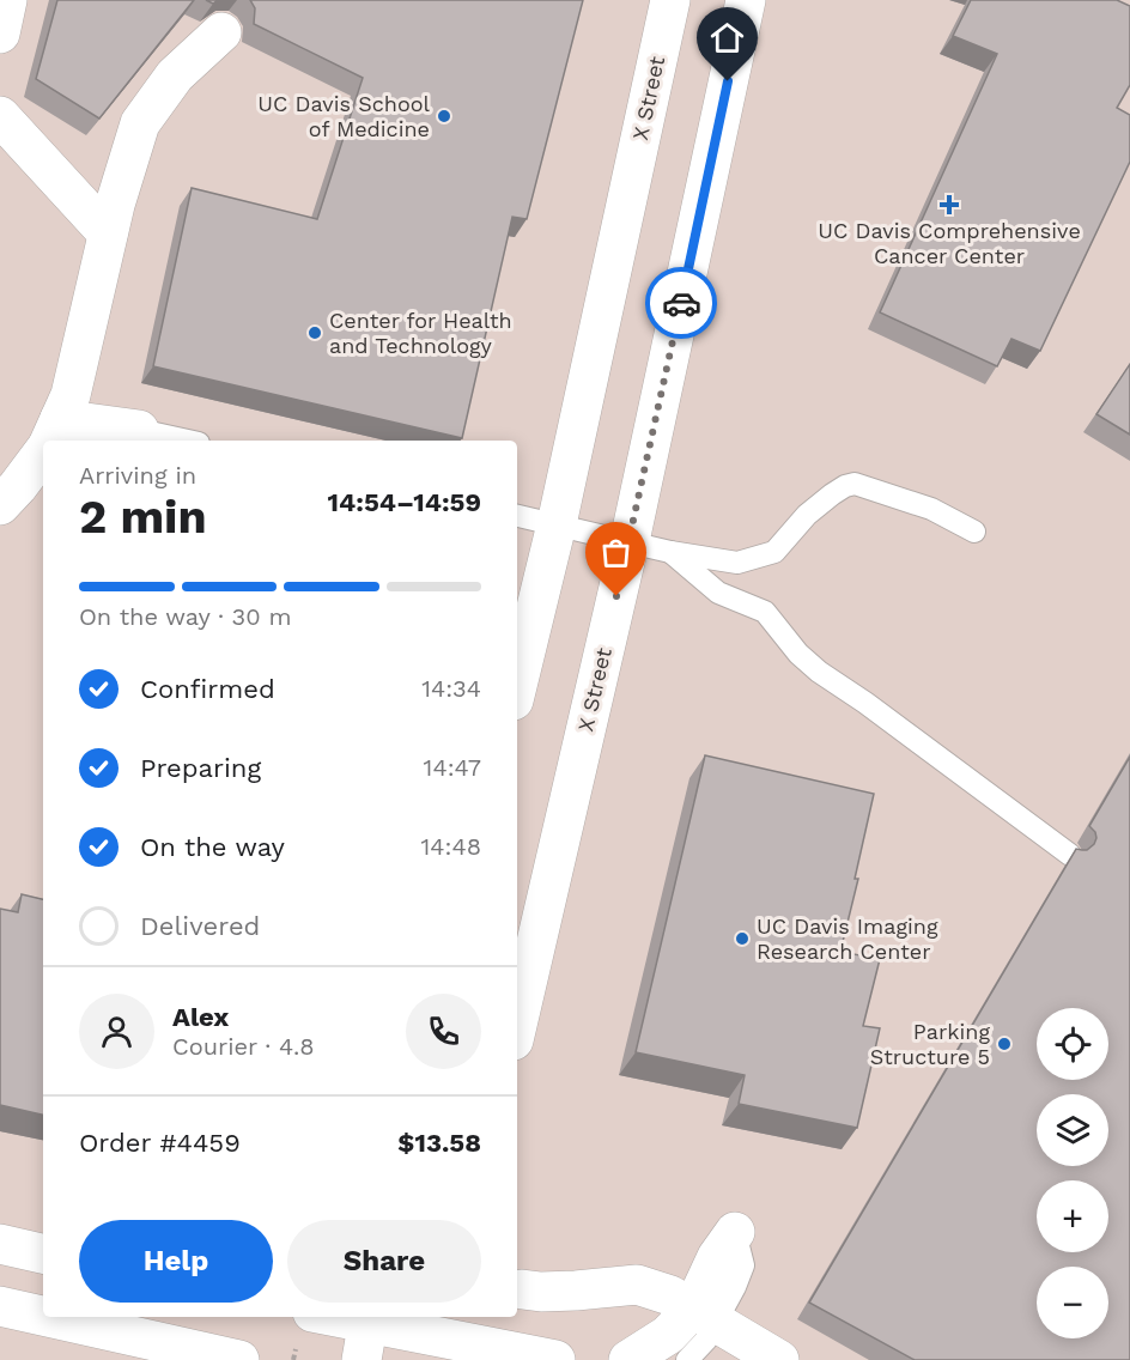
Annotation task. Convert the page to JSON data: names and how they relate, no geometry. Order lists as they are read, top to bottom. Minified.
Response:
{"streets":{"street":["X Street"]},"places":{"other":["UC Davis School of Medicine","Center for Health and Technology","UC Davis Imaging Research Center","Parking Structure 5"],"health":["UC Davis Comprehensive Cancer Center"]},"page":{"heading":["2 min","Arriving in","14:54–14:59"],"panel":["Alex","Courier · 4.8","Order #4459","$13.58"],"bar":"On the way · 30 m","list":[["Confirmed","14:34"],["Preparing","14:47"],["On the way","14:48"],"Delivered"],"map_buttons":["+","−"],"buttons":["Help","Share"]}}
